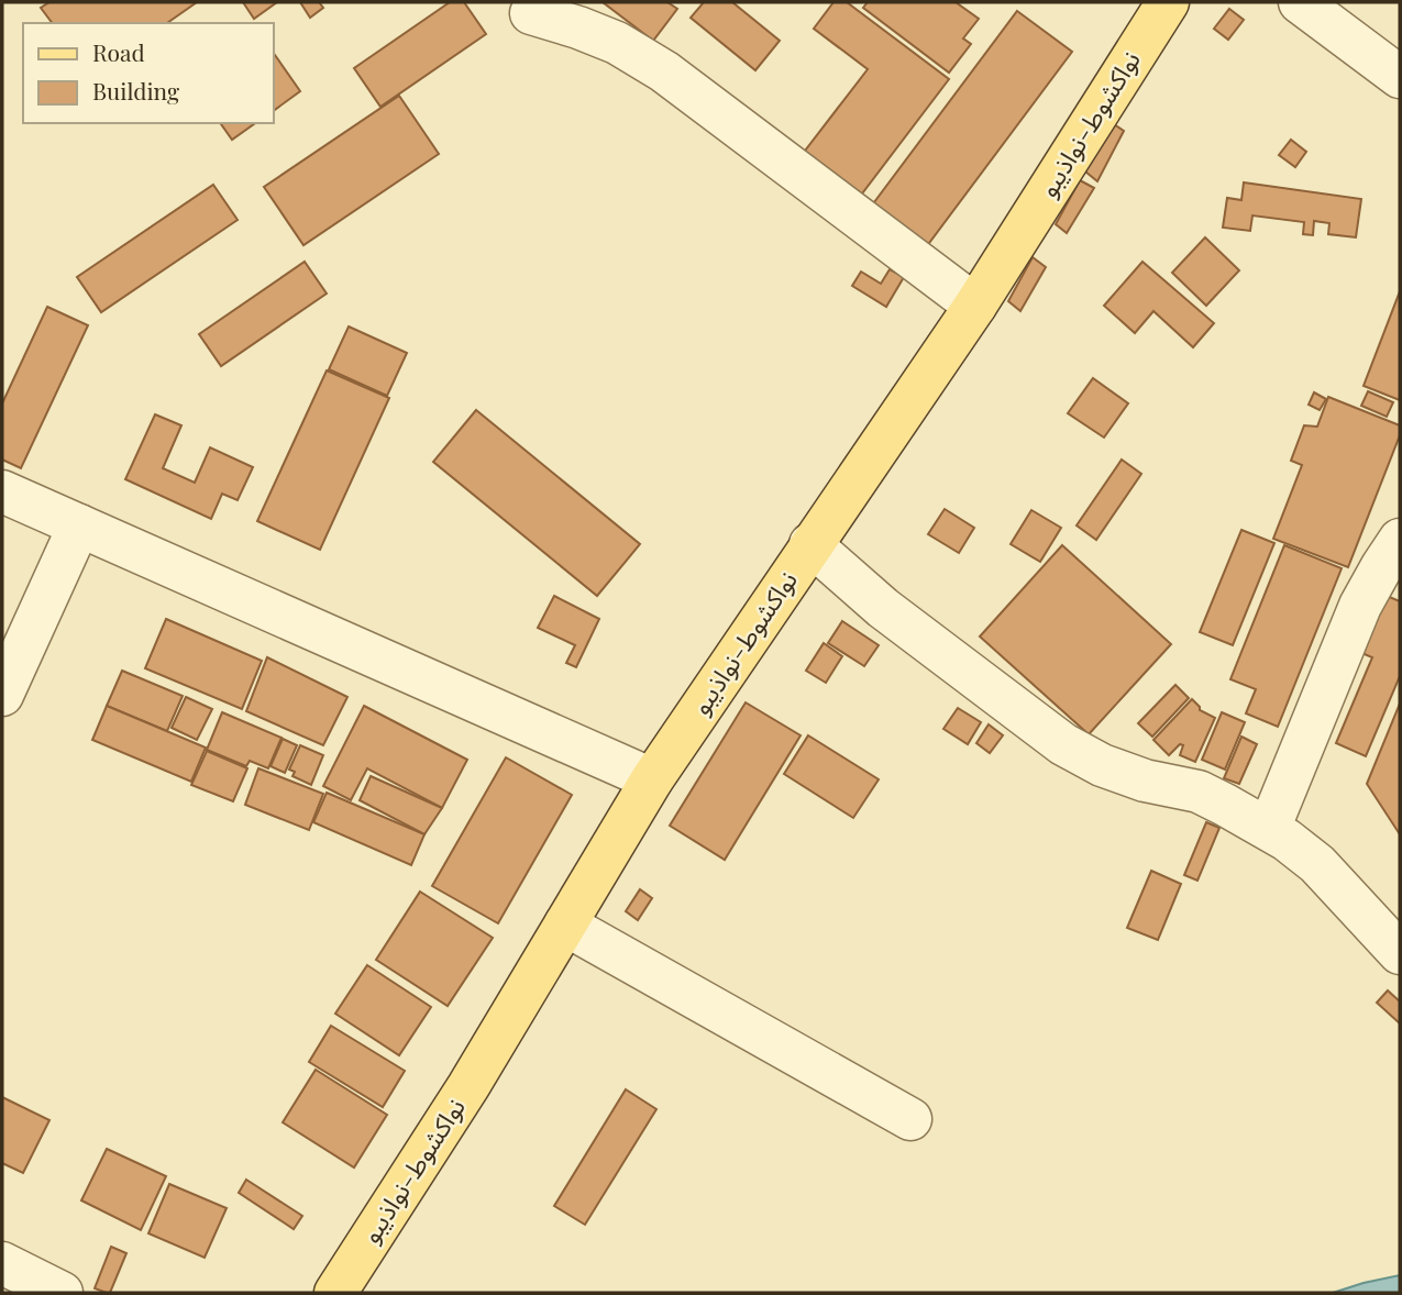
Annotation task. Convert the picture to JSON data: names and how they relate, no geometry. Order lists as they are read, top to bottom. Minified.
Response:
{"streets":{"main road":["نواكشوط-نواذيبو"]},"legend":["Road","Building"]}
